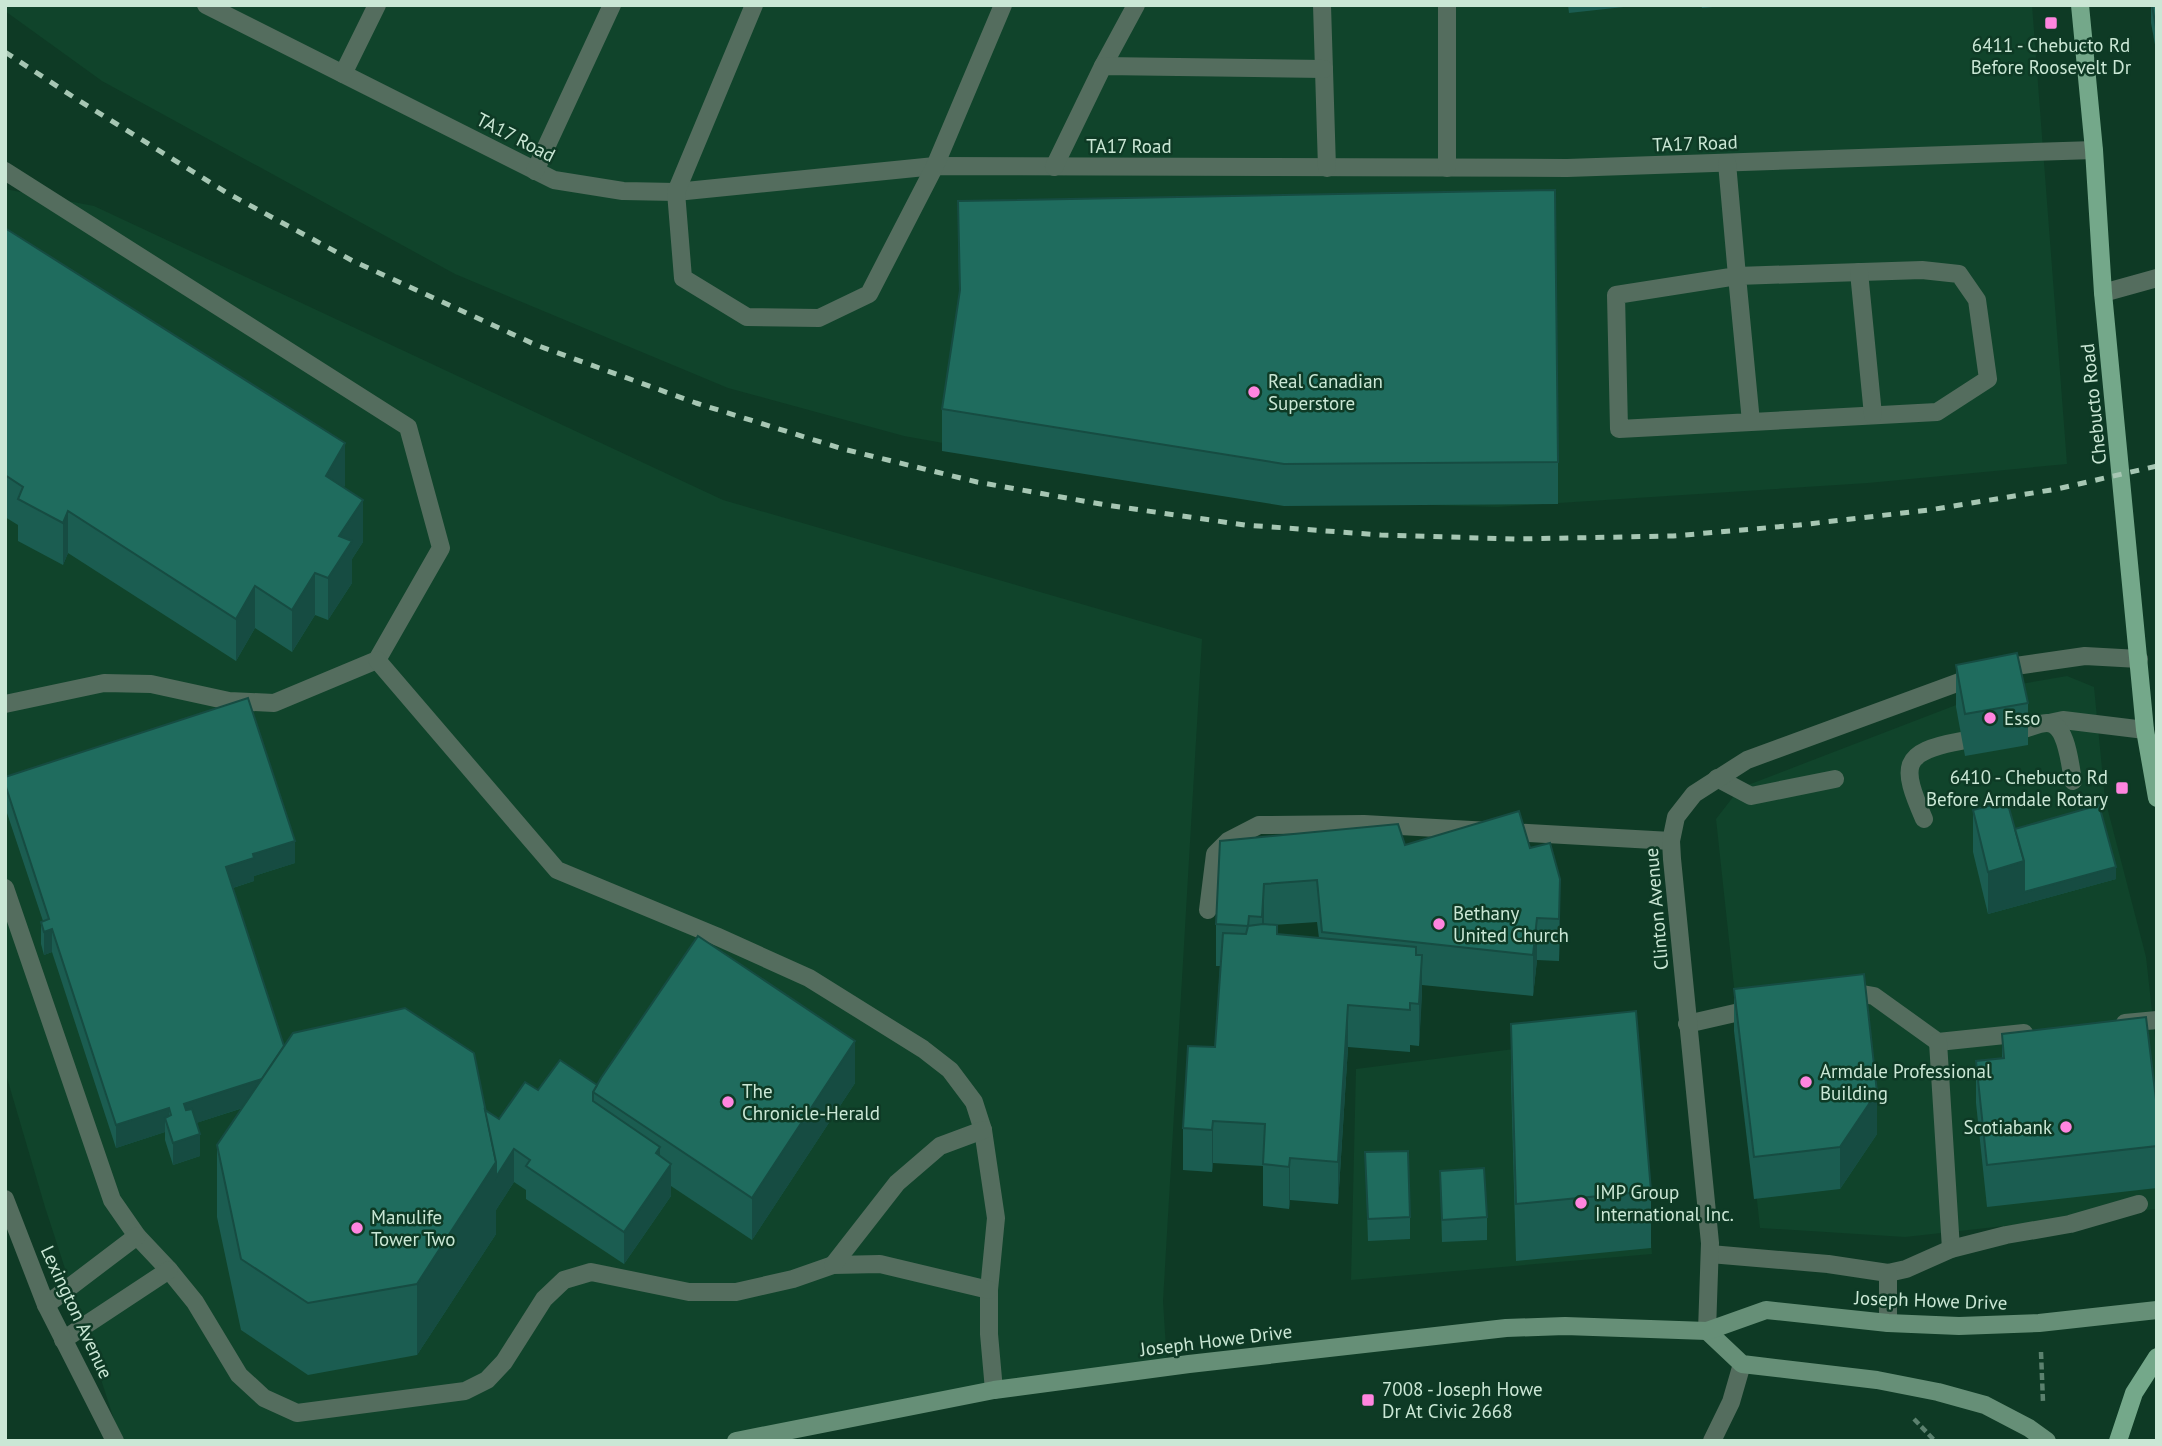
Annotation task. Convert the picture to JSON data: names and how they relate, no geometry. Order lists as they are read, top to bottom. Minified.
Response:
{"streets":{"main road":["Chebucto Road","Joseph Howe Drive"],"street":["TA17 Road","Clinton Avenue","Lexington Avenue"]},"crossings":[["TA17 Road","Chebucto Road"],["Chebucto Road","Clinton Avenue"],["Clinton Avenue","Joseph Howe Drive"]],"places":{"transit":["6411 - Chebucto Rd Before Roosevelt Dr","6410 - Chebucto Rd Before Armdale Rotary","7008 - Joseph Howe Dr At Civic 2668"],"other":["Real Canadian Superstore","Esso","Bethany United Church","Armdale Professional Building","The Chronicle-Herald","Scotiabank","IMP Group International Inc.","Manulife Tower Two"]}}
